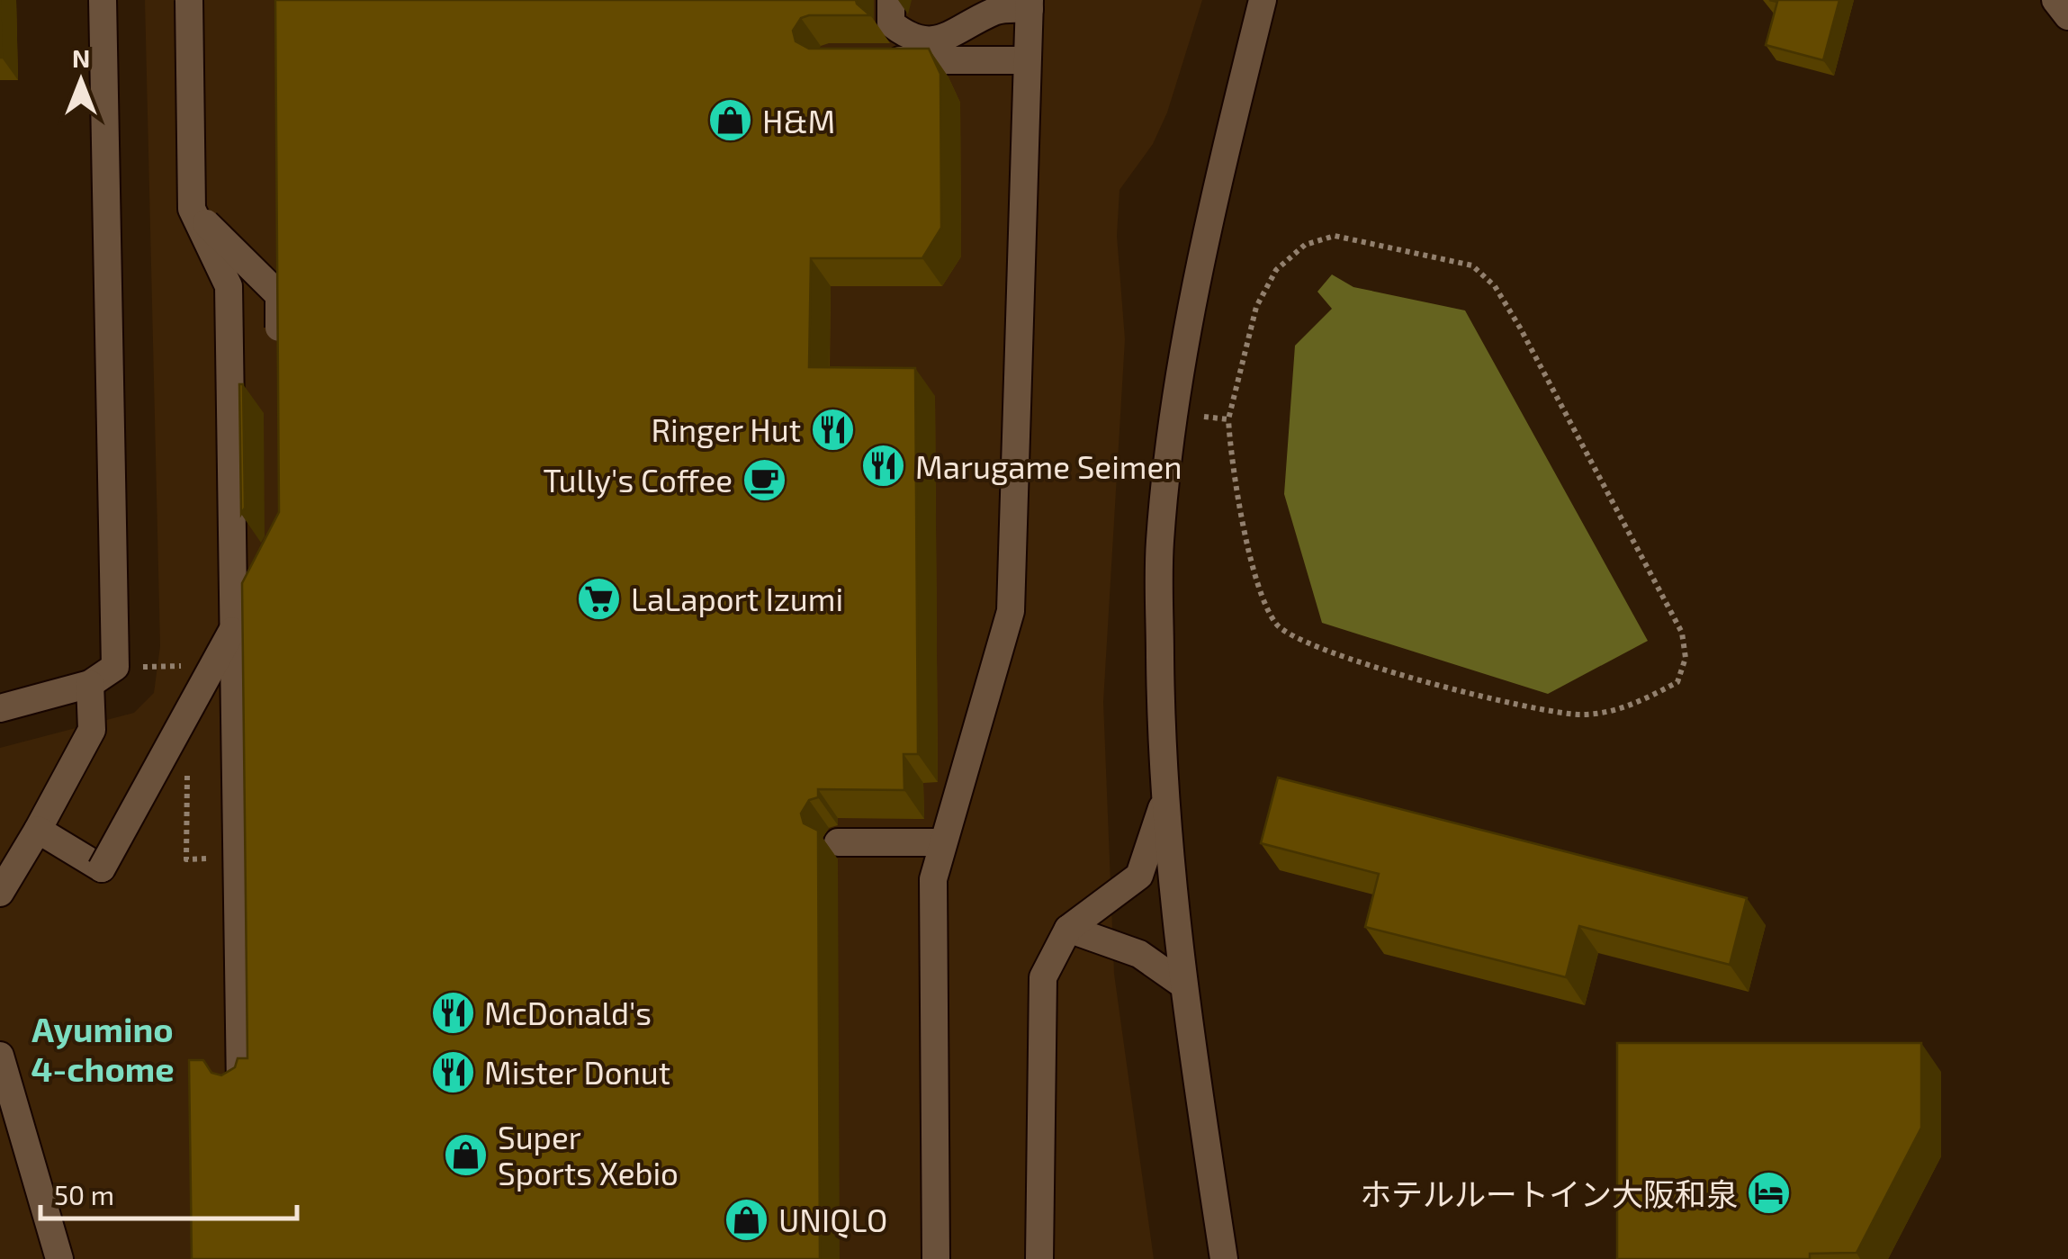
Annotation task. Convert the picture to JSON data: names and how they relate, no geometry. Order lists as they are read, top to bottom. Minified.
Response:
{"districts":["Ayumino 4-chome"],"places":{"shop":["H&M","Super Sports Xebio","UNIQLO"],"restaurant":["Ringer Hut","Marugame Seimen","McDonald's","Mister Donut"],"cafe":["Tully's Coffee"],"supermarket":["LaLaport Izumi"],"hotel":["ホテルルートイン大阪和泉"]},"scale_bar":"50 m","north":"top"}
